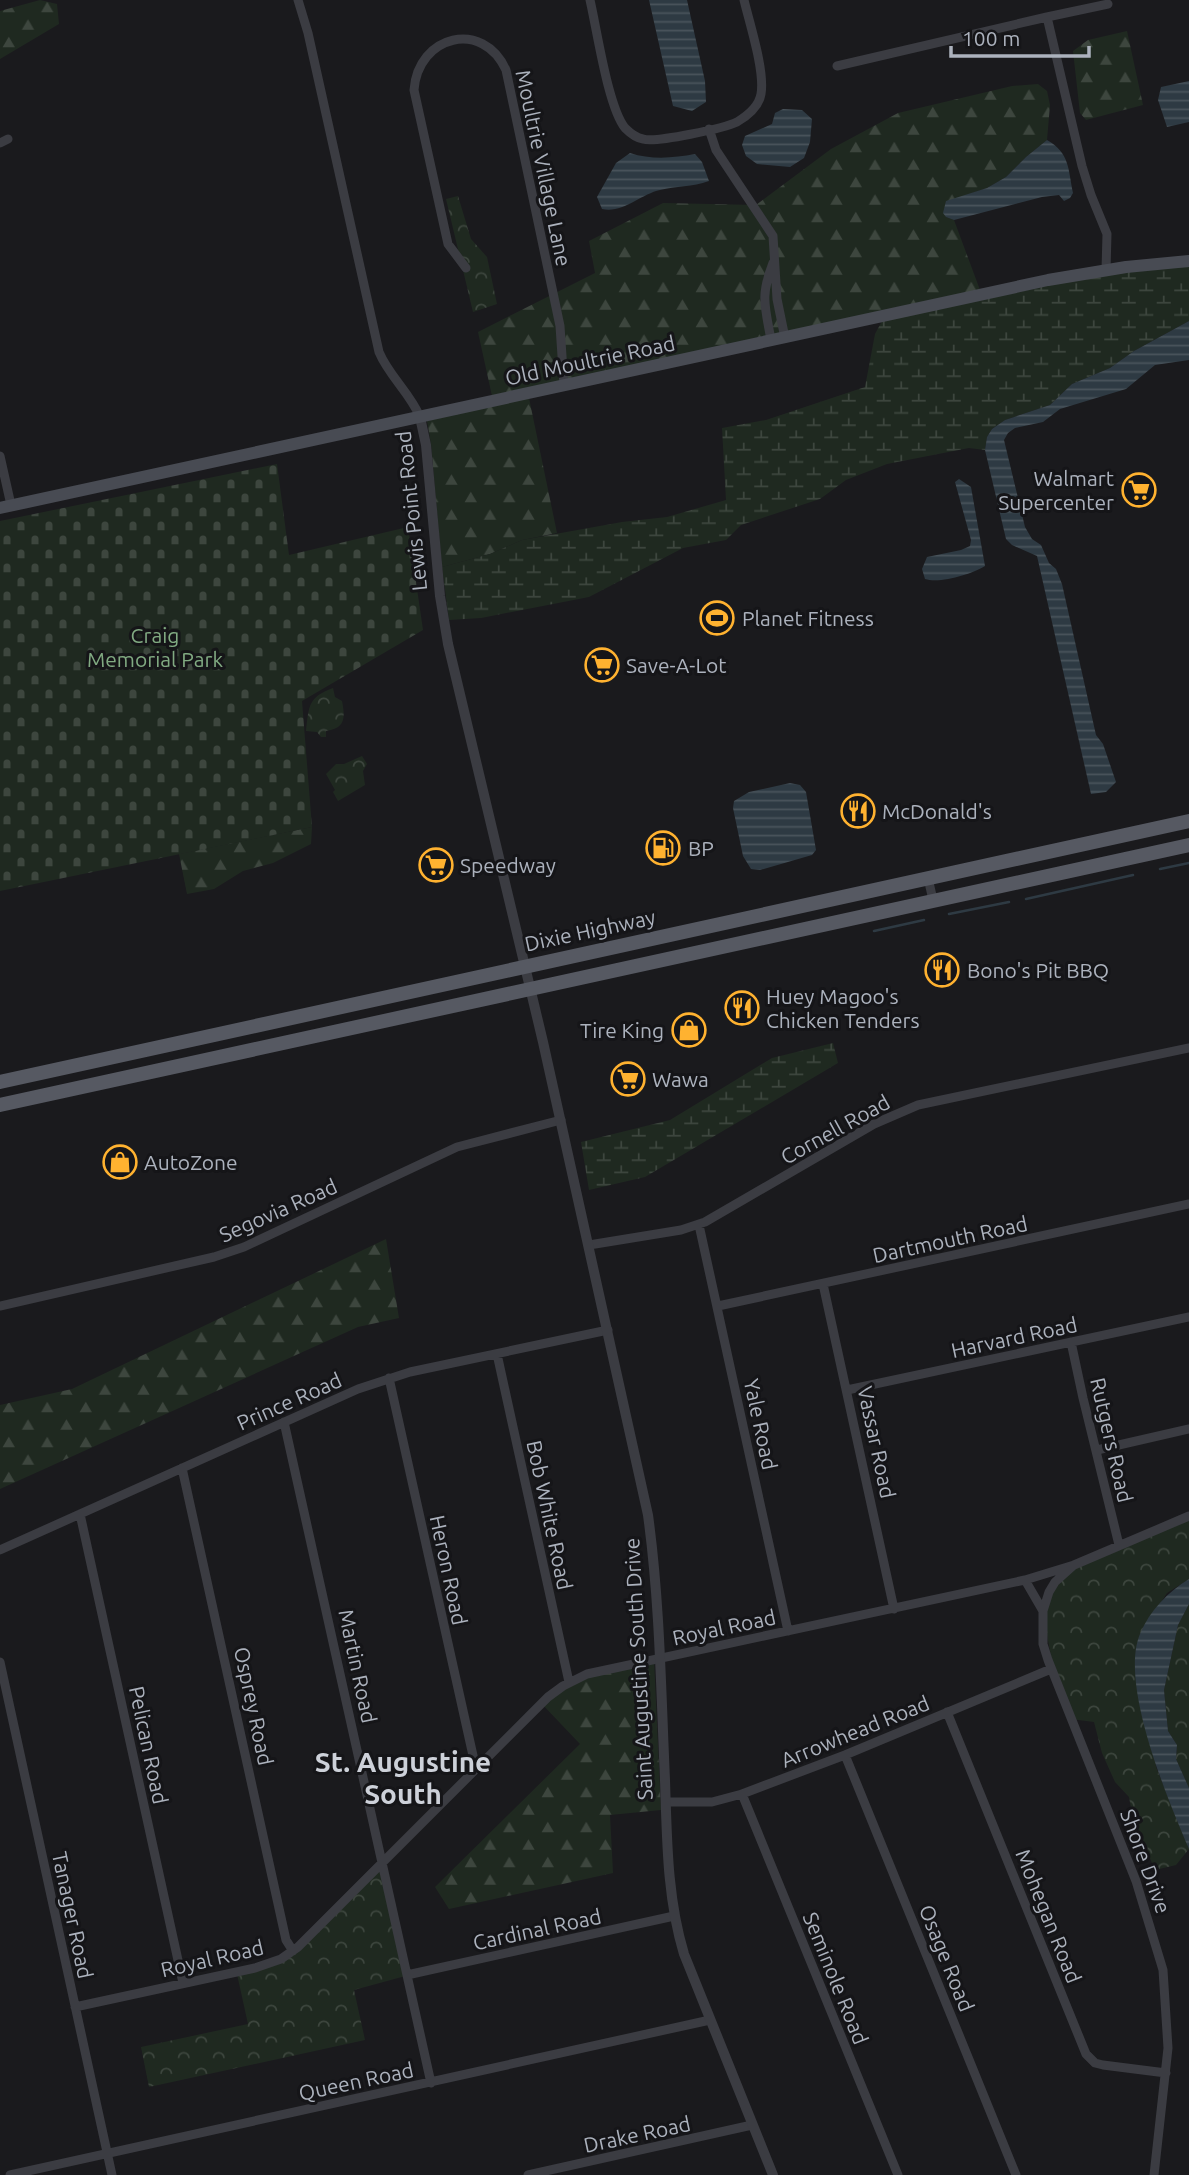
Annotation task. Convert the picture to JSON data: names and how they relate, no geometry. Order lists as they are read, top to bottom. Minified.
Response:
{"streets":{"main road":["Old Moultrie Road","Dixie Highway"],"street":["Moultrie Village Lane","Lewis Point Road","Cornell Road","Segovia Road","Dartmouth Road","Harvard Road","Prince Road","Yale Road","Rutgers Road","Vassar Road","Bob White Road","Heron Road","Royal Road","Martin Road","Saint Augustine South Drive","Osprey Road","Arrowhead Road","Pelican Road","Shore Drive","Tanager Road","Mohegan Road","Cardinal Road","Osage Road","Seminole Road","Queen Road","Drake Road"]},"crossings":[["Moultrie Village Lane","Old Moultrie Road"],["Old Moultrie Road","Lewis Point Road"],["Lewis Point Road","Dixie Highway"],["Lewis Point Road","Saint Augustine South Drive"],["Dixie Highway","Saint Augustine South Drive"],["Cornell Road","Yale Road"],["Cornell Road","Saint Augustine South Drive"],["Segovia Road","Saint Augustine South Drive"],["Dartmouth Road","Yale Road"],["Dartmouth Road","Vassar Road"],["Harvard Road","Rutgers Road"],["Harvard Road","Vassar Road"],["Prince Road","Bob White Road"],["Prince Road","Heron Road"],["Prince Road","Martin Road"],["Prince Road","Saint Augustine South Drive"],["Prince Road","Osprey Road"],["Prince Road","Pelican Road"],["Yale Road","Royal Road"],["Rutgers Road","Shore Drive"],["Vassar Road","Royal Road"],["Bob White Road","Royal Road"],["Heron Road","Royal Road"],["Royal Road","Martin Road"],["Royal Road","Saint Augustine South Drive"],["Royal Road","Osprey Road"],["Royal Road","Pelican Road"],["Royal Road","Shore Drive"],["Royal Road","Tanager Road"],["Martin Road","Cardinal Road"],["Martin Road","Queen Road"],["Saint Augustine South Drive","Arrowhead Road"],["Saint Augustine South Drive","Cardinal Road"],["Saint Augustine South Drive","Queen Road"],["Saint Augustine South Drive","Drake Road"],["Arrowhead Road","Shore Drive"],["Arrowhead Road","Mohegan Road"],["Arrowhead Road","Osage Road"],["Arrowhead Road","Seminole Road"],["Shore Drive","Mohegan Road"],["Tanager Road","Queen Road"]],"districts":["St. Augustine South"],"parks":["Craig Memorial Park"],"places":{"supermarket":["Walmart Supercenter","Save-A-Lot","Speedway","Wawa"],"sports":["Planet Fitness"],"restaurant":["McDonald's","Bono's Pit BBQ","Huey Magoo's Chicken Tenders"],"fuel station":["BP"],"shop":["Tire King","AutoZone"]},"scale_bar":"100 m"}
